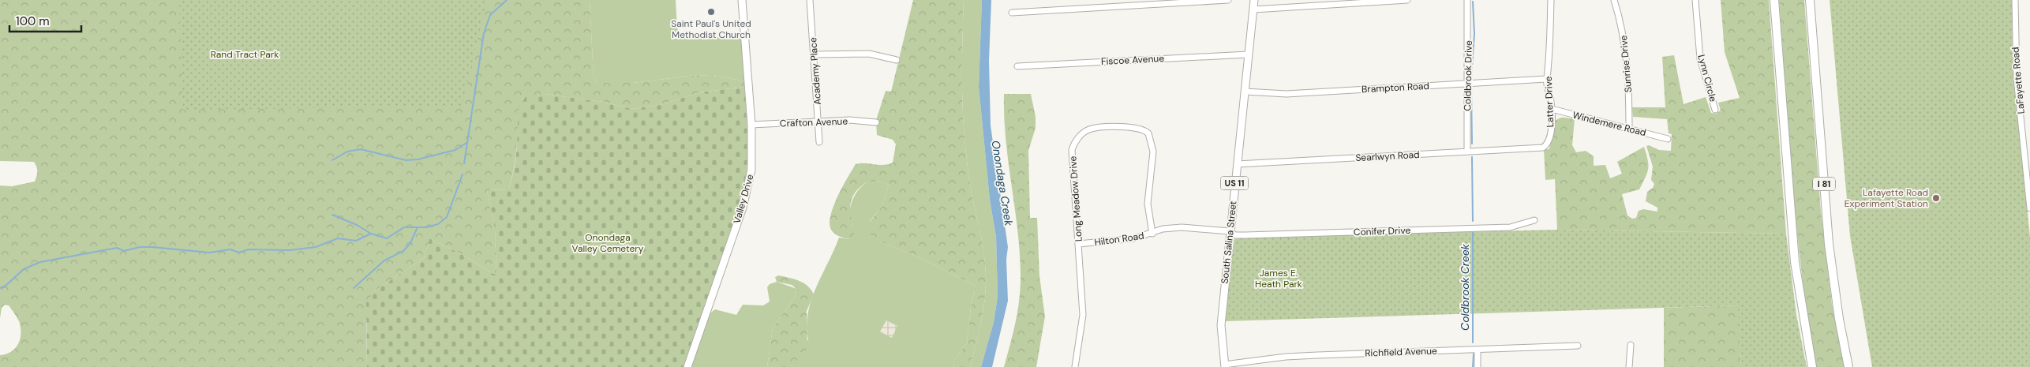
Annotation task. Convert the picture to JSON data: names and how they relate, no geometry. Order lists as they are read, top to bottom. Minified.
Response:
{"streets":{"highway":["I 81"],"main road":["US 11","Valley Drive","South Salina Street"],"street":["Fiscoe Avenue","Sunrise Drive","Academy Place","Coldbrook Drive","Lynn Circle","LaFayette Road","Brampton Road","Latter Drive","Crafton Avenue","Windemere Road","Searlwyn Road","Long Meadow Drive","Conifer Drive","Hilton Road","Richfield Avenue"]},"crossings":[["Fiscoe Avenue","South Salina Street"],["Sunrise Drive","Windemere Road"],["Academy Place","Crafton Avenue"],["Coldbrook Drive","Brampton Road"],["Coldbrook Drive","Searlwyn Road"],["Brampton Road","Latter Drive"],["Brampton Road","South Salina Street"],["Latter Drive","Windemere Road"],["Latter Drive","Searlwyn Road"],["Crafton Avenue","Valley Drive"],["Searlwyn Road","South Salina Street"],["Long Meadow Drive","Hilton Road"],["Conifer Drive","Hilton Road"],["Conifer Drive","South Salina Street"],["Hilton Road","South Salina Street"],["South Salina Street","Richfield Avenue"]],"water":["Onondaga Creek","Coldbrook Creek"],"parks":["Rand Tract Park","Onondaga Valley Cemetery","James E. Heath Park"],"places":["Saint Paul's United Methodist Church","Lafayette Road Experiment Station"],"scale_bar":"100 m"}
